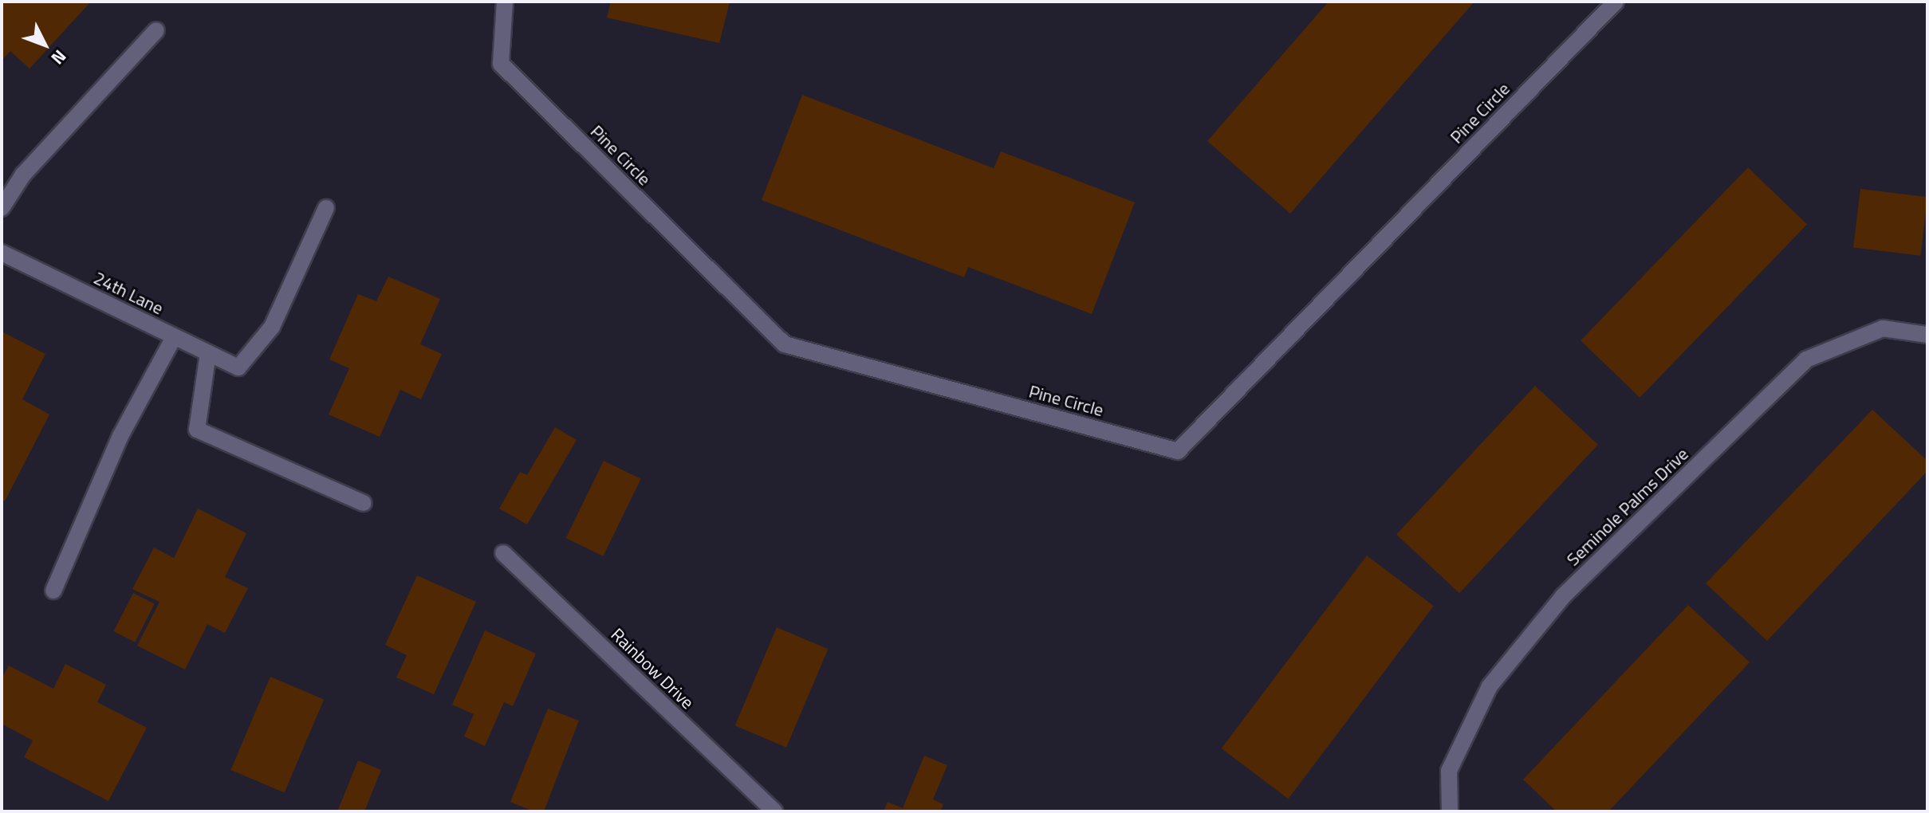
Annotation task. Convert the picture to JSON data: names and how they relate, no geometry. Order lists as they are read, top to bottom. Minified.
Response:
{"streets":{"street":["Pine Circle","24th Lane","Seminole Palms Drive","Rainbow Drive"]},"north":"bottom right"}
